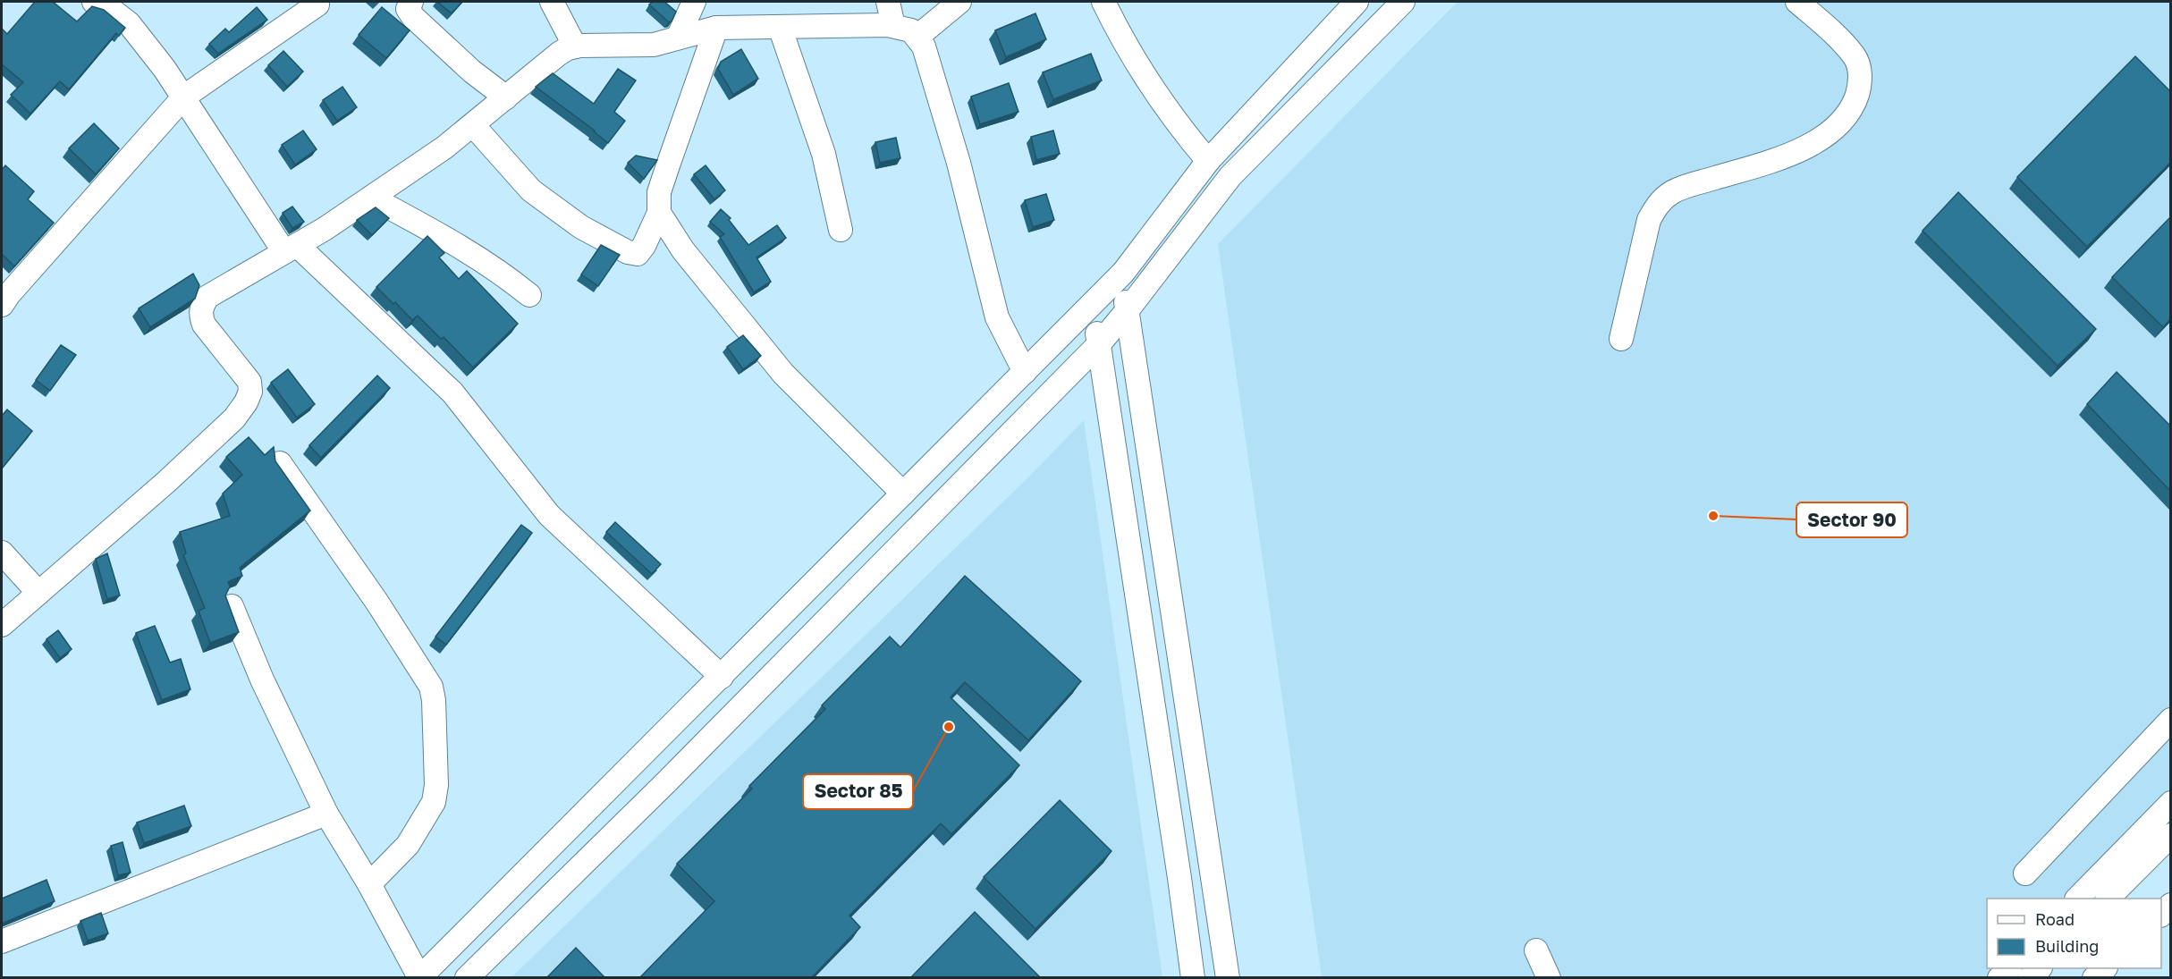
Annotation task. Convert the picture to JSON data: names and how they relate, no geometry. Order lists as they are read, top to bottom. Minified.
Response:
{"places":["Sector 90","Sector 85"],"legend":["Road","Building"]}
